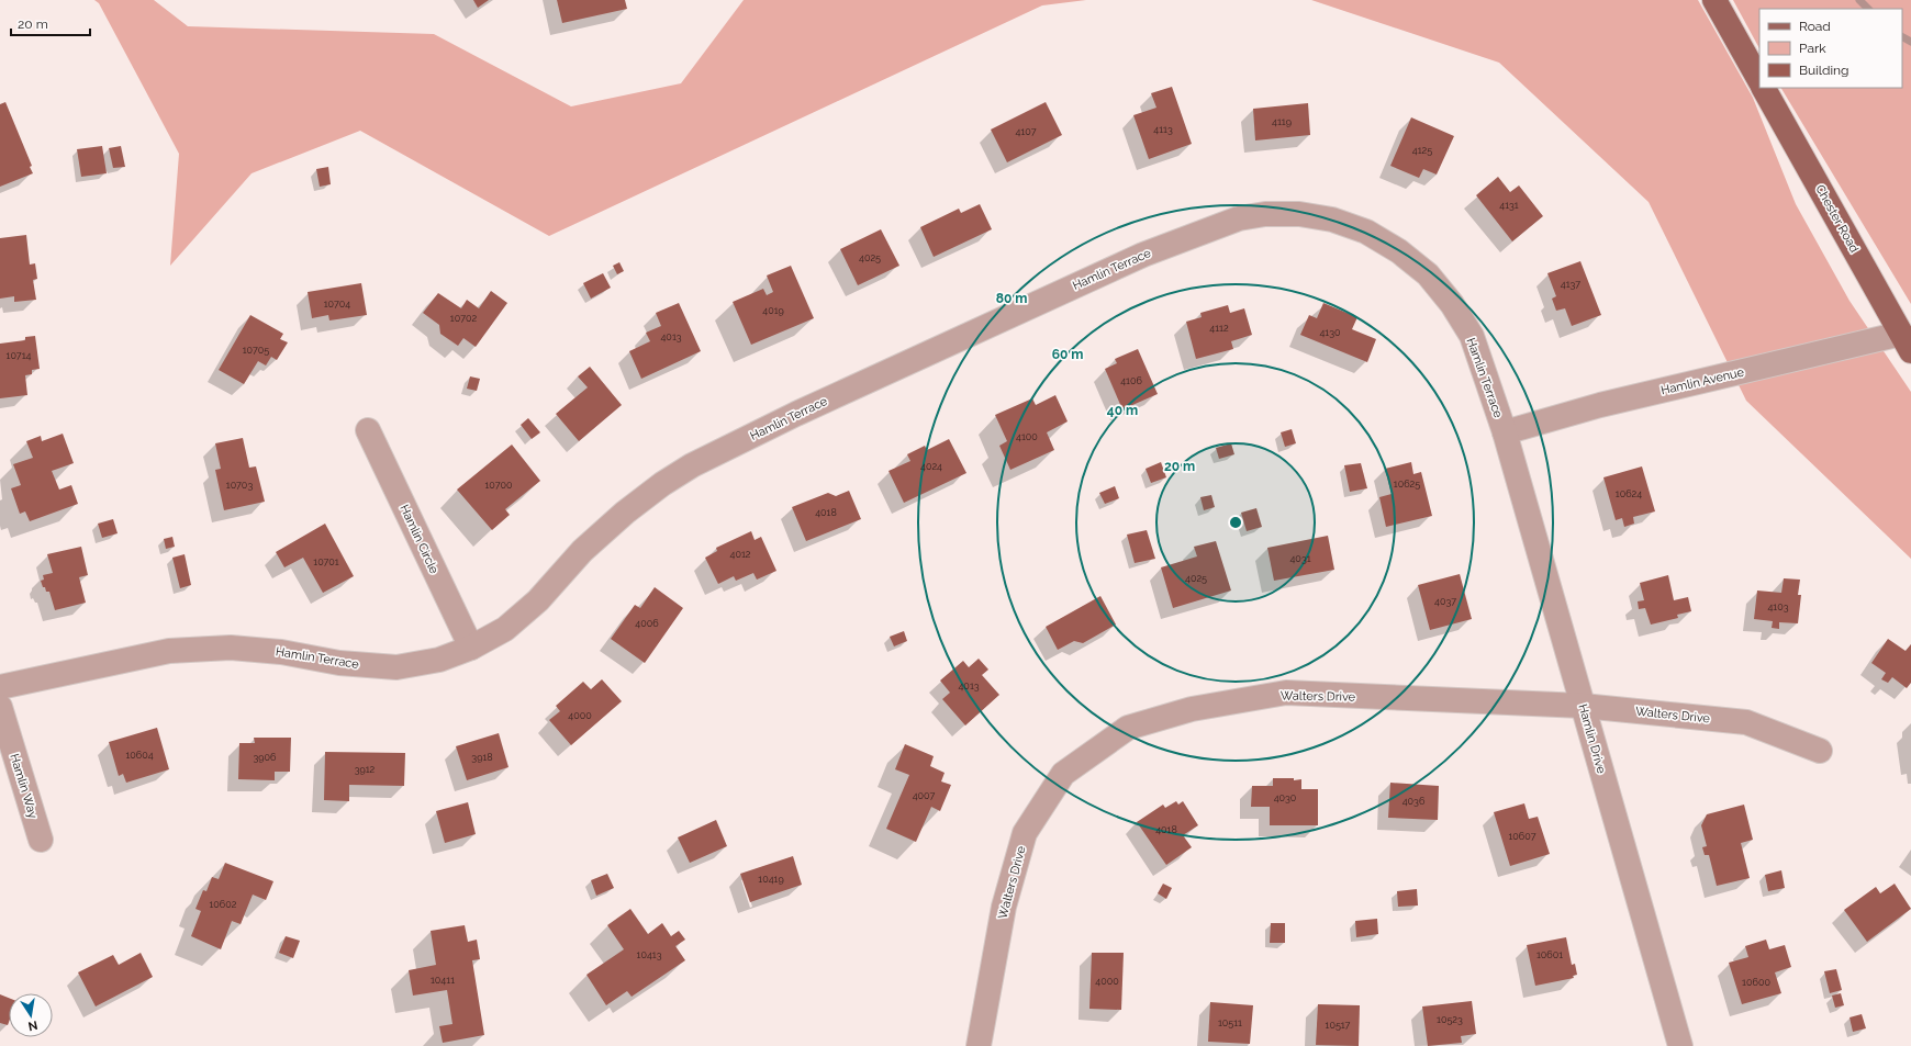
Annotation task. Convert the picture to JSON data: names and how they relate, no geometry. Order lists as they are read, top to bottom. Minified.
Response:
{"streets":{"main road":["Chester Road"],"street":["Hamlin Terrace","Hamlin Avenue","Hamlin Circle","Walters Drive","Hamlin Drive","Hamlin Way"]},"crossings":[["Chester Road","Hamlin Avenue"],["Hamlin Terrace","Hamlin Avenue"],["Hamlin Terrace","Hamlin Circle"],["Hamlin Terrace","Hamlin Drive"],["Hamlin Avenue","Hamlin Drive"],["Walters Drive","Hamlin Drive"]],"house_numbers":["4119","4113","4107","4125","4131","4025","4137","10704","4019","10702","4112","4130","4013","10705","10714","4106","4100","4024","10625","10703","10700","10624","4018","4012","4031","10701","4025","4037","4103","4006","4013","4000","10604","3906","3918","3912","4007","4030","4036","4018","10607","10419","10602","10413","10601","10411","4000","10600","10523","10511","10517"],"legend":["Road","Park","Building"],"scale_bar":"20 m","north":"bottom","rings":["80 m","60 m","40 m","20 m"]}
